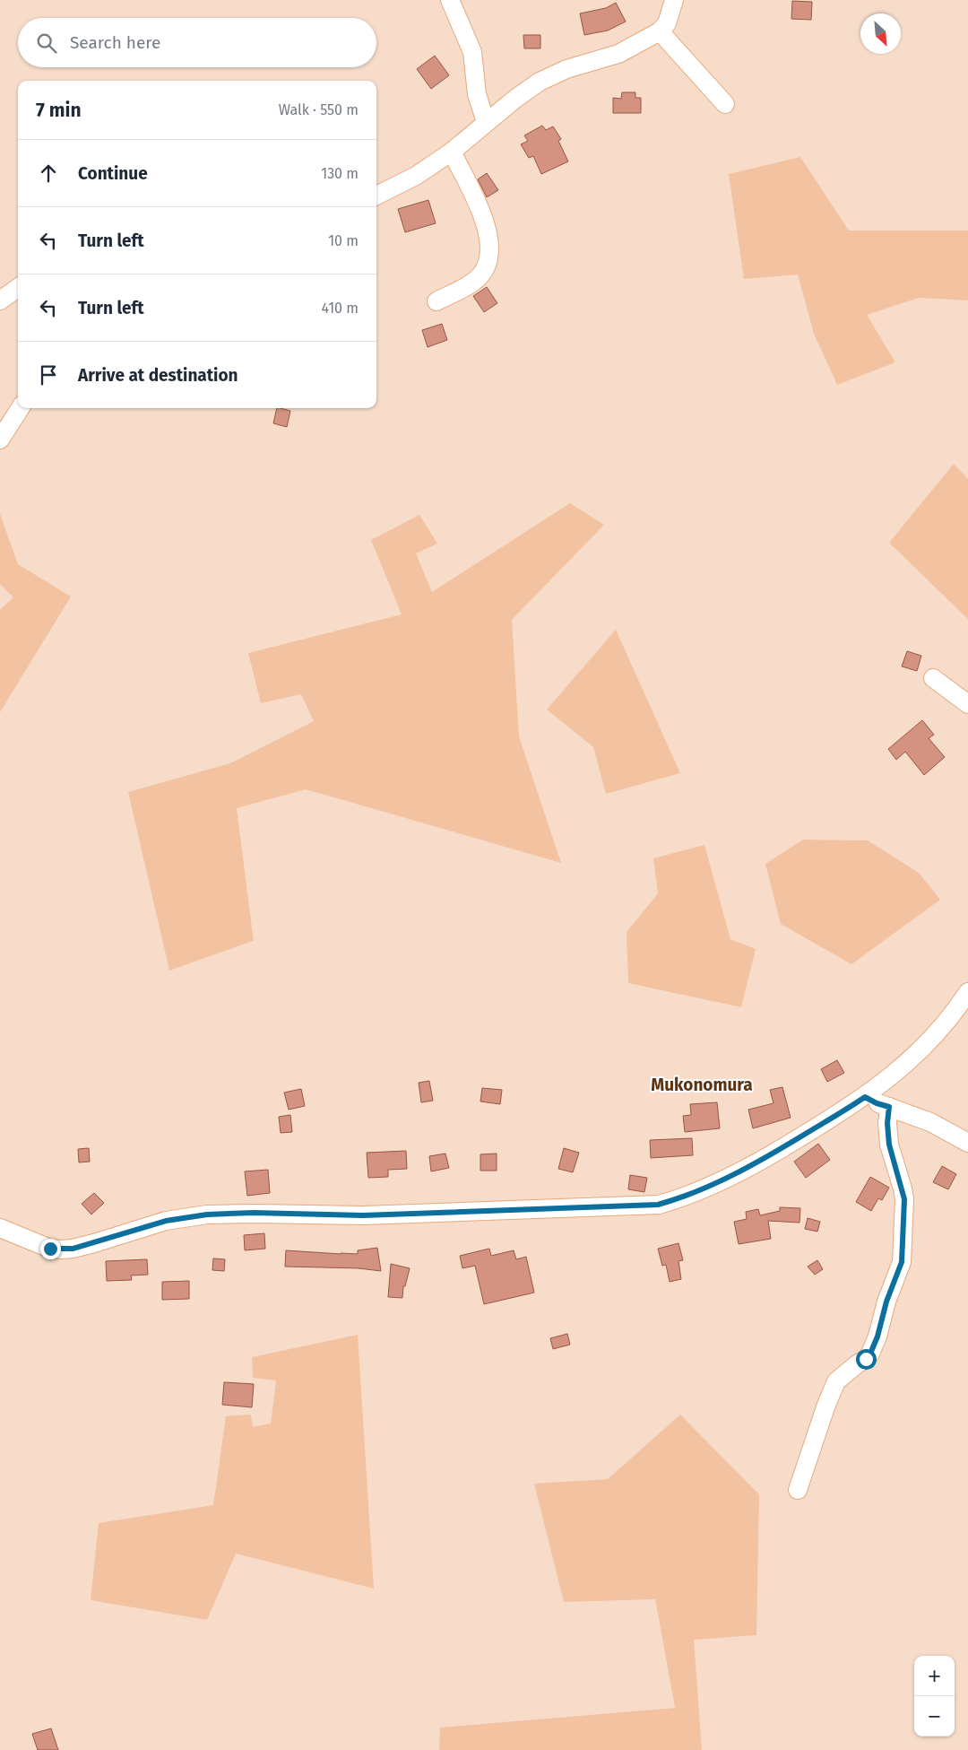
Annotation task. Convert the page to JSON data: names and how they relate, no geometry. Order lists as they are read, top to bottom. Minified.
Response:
{"districts":["Mukonomura"],"north":"bottom right","page":{"search":"Search here","heading":["7 min","Walk · 550 m"],"list":[["Continue","130 m"],["Turn left","10 m"],["Turn left","410 m"],"Arrive at destination"],"map_buttons":["+","−"]}}
